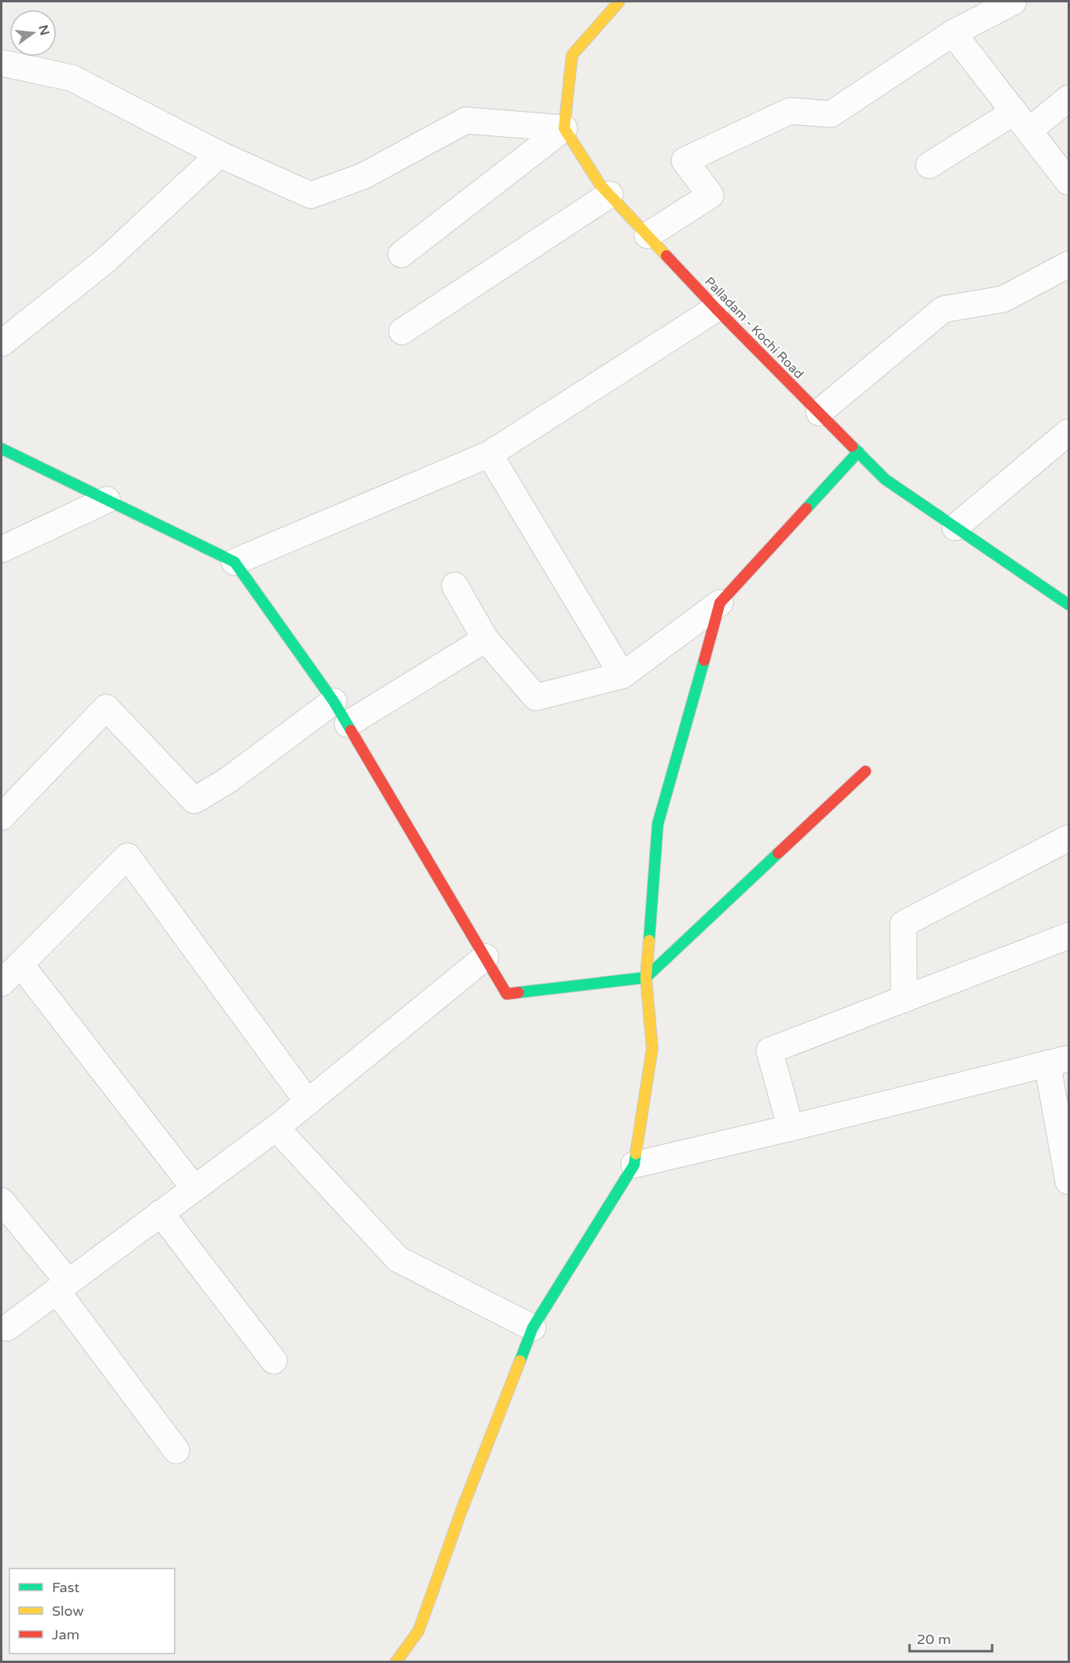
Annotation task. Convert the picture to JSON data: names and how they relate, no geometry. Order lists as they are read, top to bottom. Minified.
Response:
{"streets":{"street":["Palladam - Kochi Road"]},"legend":["Fast","Slow","Jam"],"scale_bar":"20 m","north":"right"}
